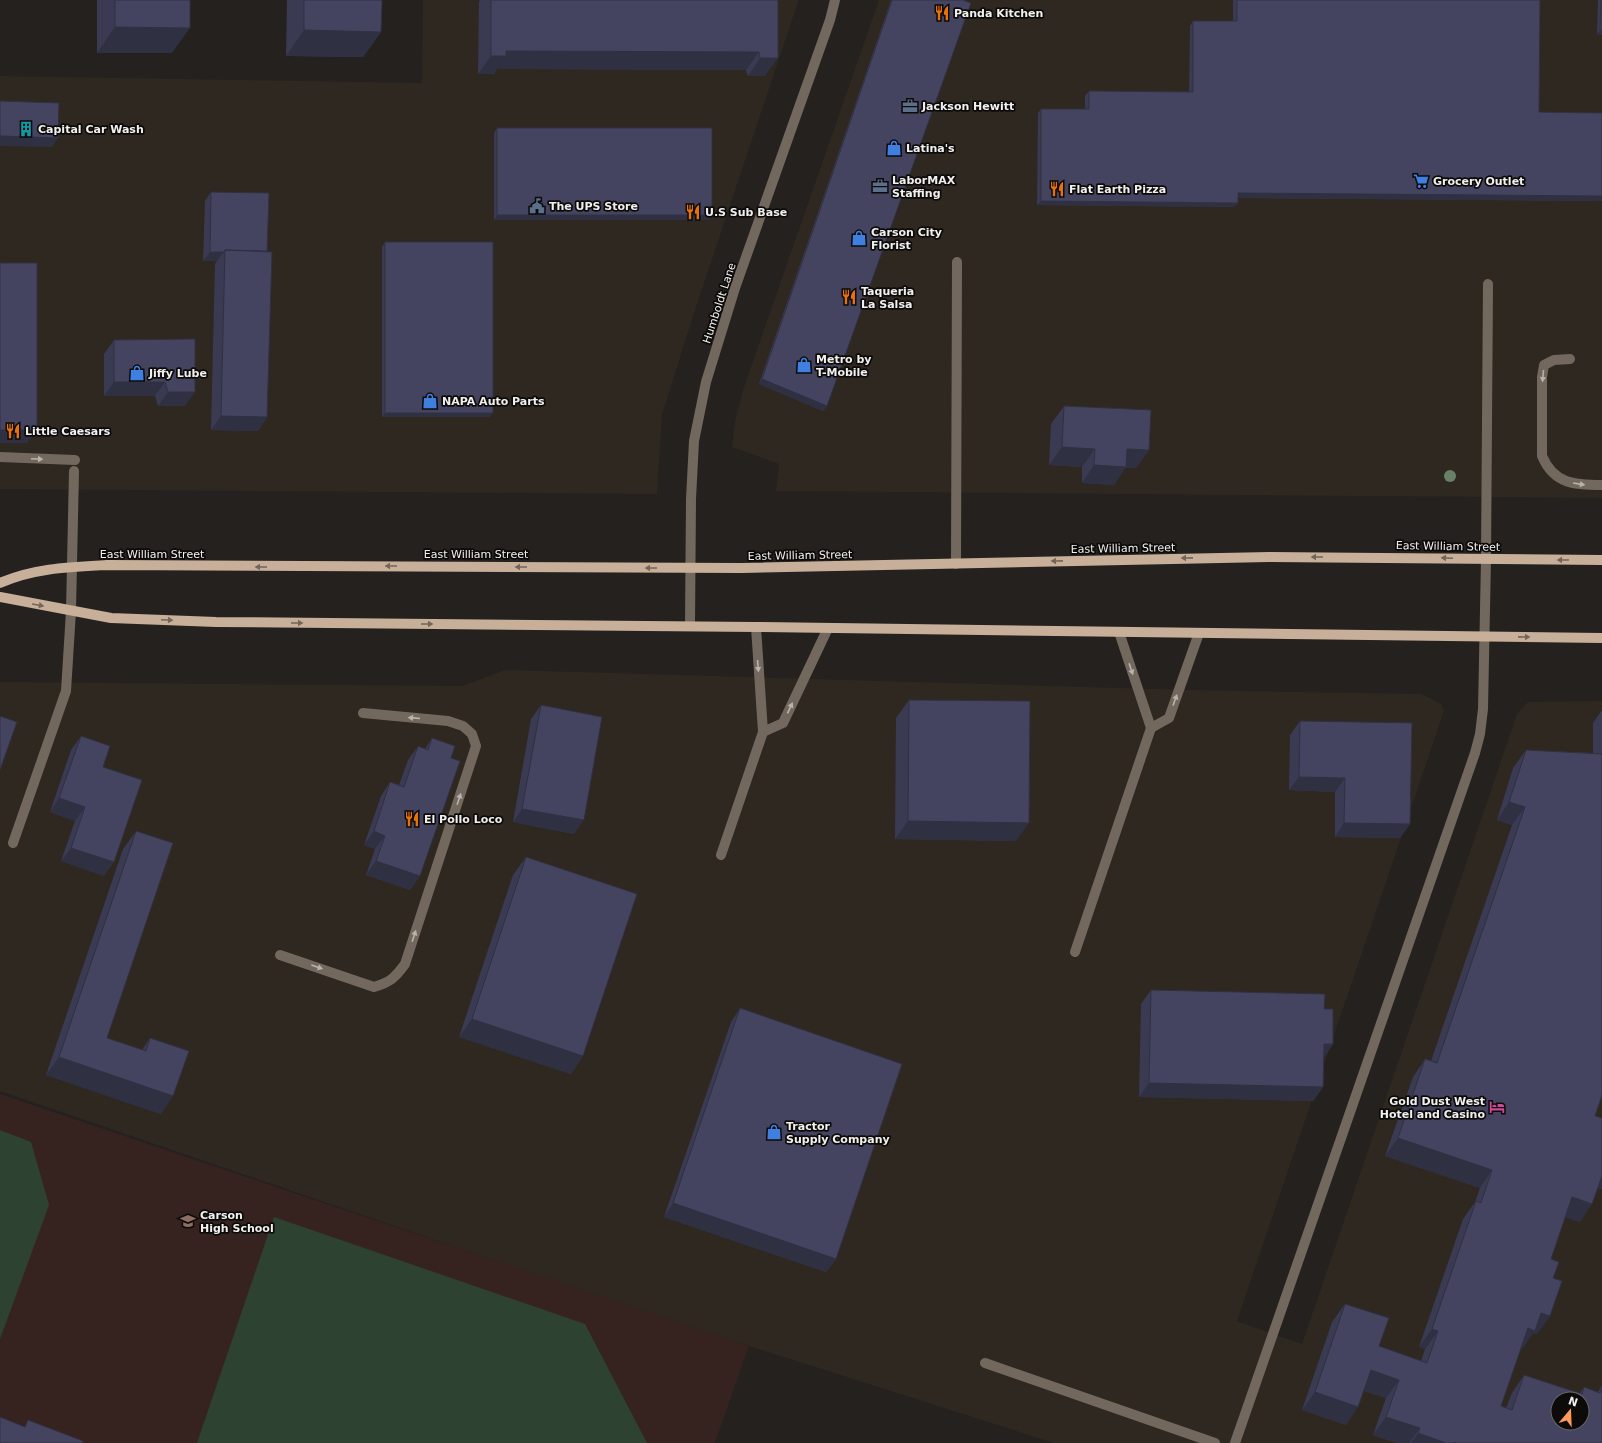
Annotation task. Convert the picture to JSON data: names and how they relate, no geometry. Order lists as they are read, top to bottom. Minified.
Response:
{"streets":{"main road":["East William Street"],"street":["Humboldt Lane"]},"crossings":[["Humboldt Lane","East William Street"]],"places":{"restaurant":["Panda Kitchen","Flat Earth Pizza","U.S Sub Base","Taqueria La Salsa","Little Caesars","El Pollo Loco"],"office":["Jackson Hewitt","LaborMAX Staffing"],"building":["Capital Car Wash"],"shop":["Latina's","Carson City Florist","Metro by T-Mobile","Jiffy Lube","NAPA Auto Parts","Tractor Supply Company"],"supermarket":["Grocery Outlet"],"public building":["The UPS Store"],"hotel":["Gold Dust West Hotel and Casino"],"school or university":["Carson High School"]},"north":"top"}
